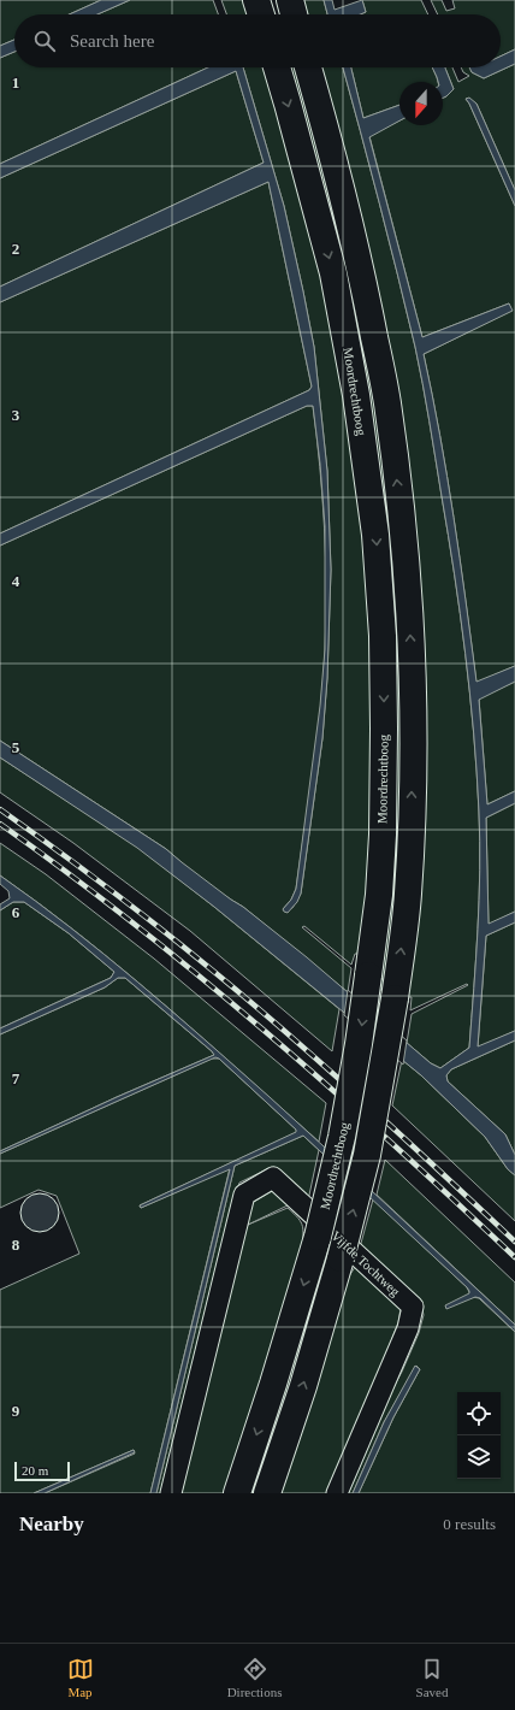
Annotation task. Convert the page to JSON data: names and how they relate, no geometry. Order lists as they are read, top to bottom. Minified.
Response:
{"streets":{"main road":["Moordrechtboog"],"street":["Vijfde Tochtweg"]},"scale_bar":"20 m","north":"bottom","page":{"search":"Search here","scale":"20 m","heading":["Nearby","0 results"],"nav":["Map","Directions","Saved"]},"grid":{"rows":["1","2","3","4","5","6","7","8","9"]}}
